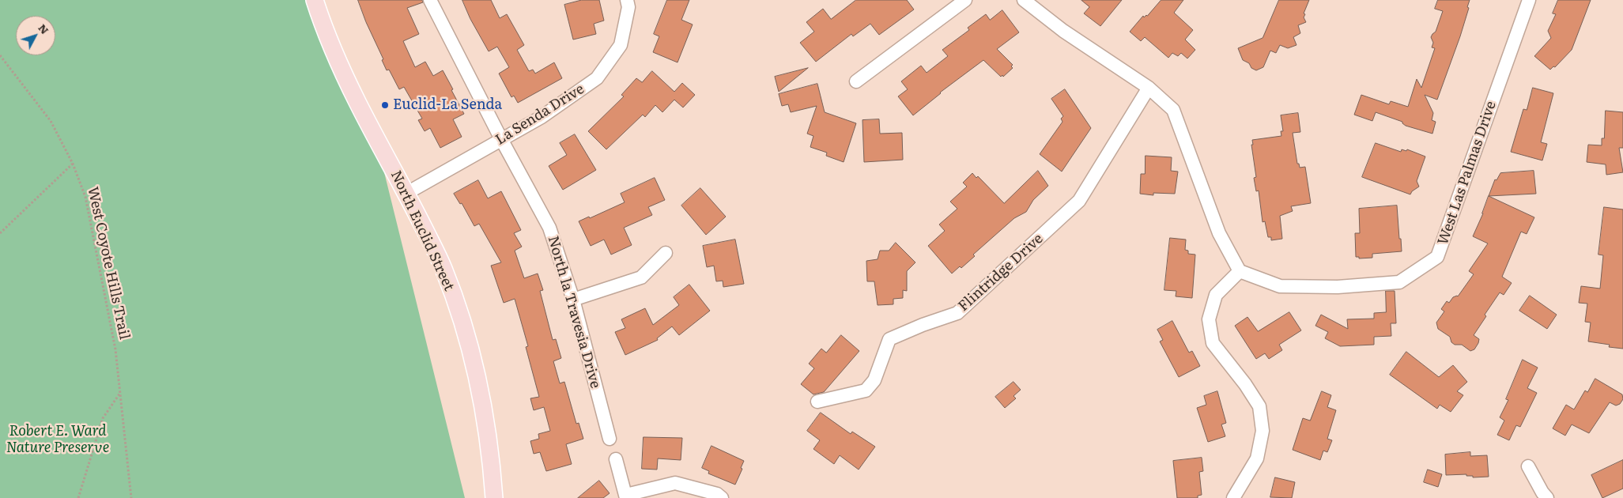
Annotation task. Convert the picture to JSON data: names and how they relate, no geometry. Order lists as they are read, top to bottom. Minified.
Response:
{"streets":{"main road":["North Euclid Street"],"street":["La Senda Drive","West Las Palmas Drive","Flintridge Drive","North la Travesia Drive"],"path":["West Coyote Hills Trail"]},"crossings":[["La Senda Drive","North Euclid Street"],["La Senda Drive","North la Travesia Drive"]],"parks":["Robert E. Ward Nature Preserve"],"places":["Euclid-La Senda"],"north":"top right"}
